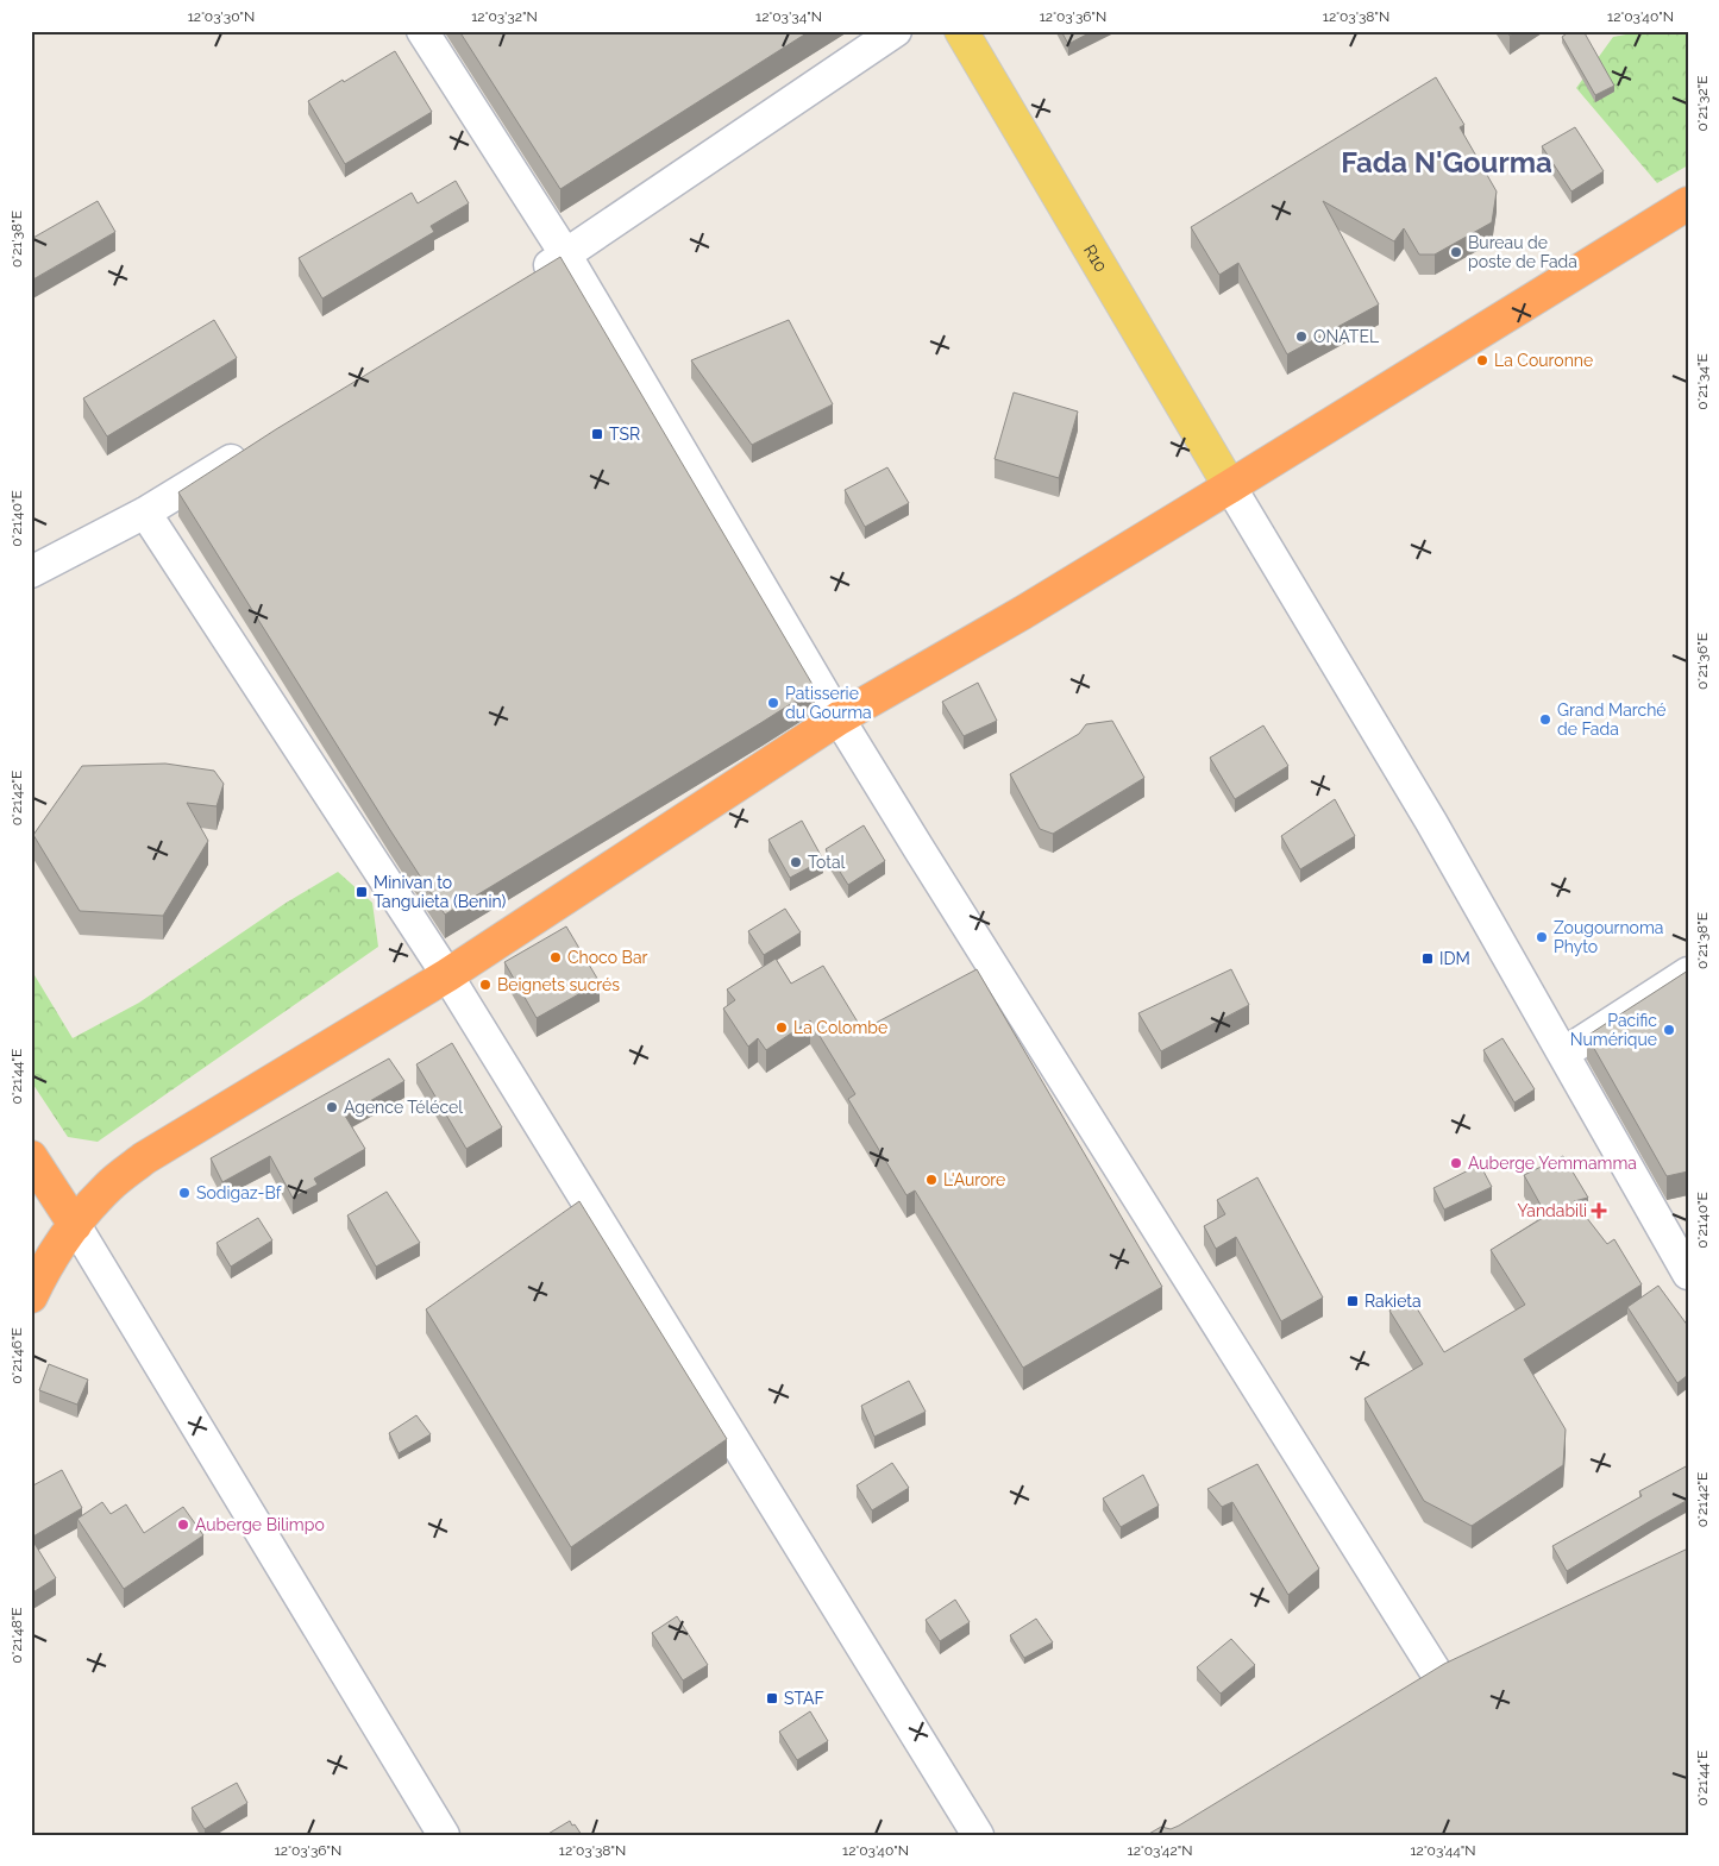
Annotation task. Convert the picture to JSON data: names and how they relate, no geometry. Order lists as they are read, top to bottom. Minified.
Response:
{"streets":{"main road":["R10"]},"districts":["Fada N'Gourma"],"places":{"other":["Bureau de poste de Fada","ONATEL","La Couronne","Patisserie du Gourma","Grand Marché de Fada","Total","Zougournoma Phyto","Choco Bar","Beignets sucrés","La Colombe","Pacific Numérique","Agence Télécel","Auberge Yemmamma","L'Aurore","Sodigaz-Bf","Auberge Bilimpo"],"transit":["TSR","Minivan to Tanguieta (Benin)","IDM","Rakieta","STAF"],"health":["Yandabili"]},"coordinates":["12°03'30\"N","12°03'32\"N","12°03'34\"N","12°03'36\"N","12°03'38\"N","12°03'40\"N","0°21'32\"E","0°21'38\"E","0°21'34\"E","0°21'40\"E","0°21'36\"E","0°21'42\"E","0°21'44\"E","0°21'46\"E","0°21'48\"E","12°03'42\"N","12°03'44\"N"]}
